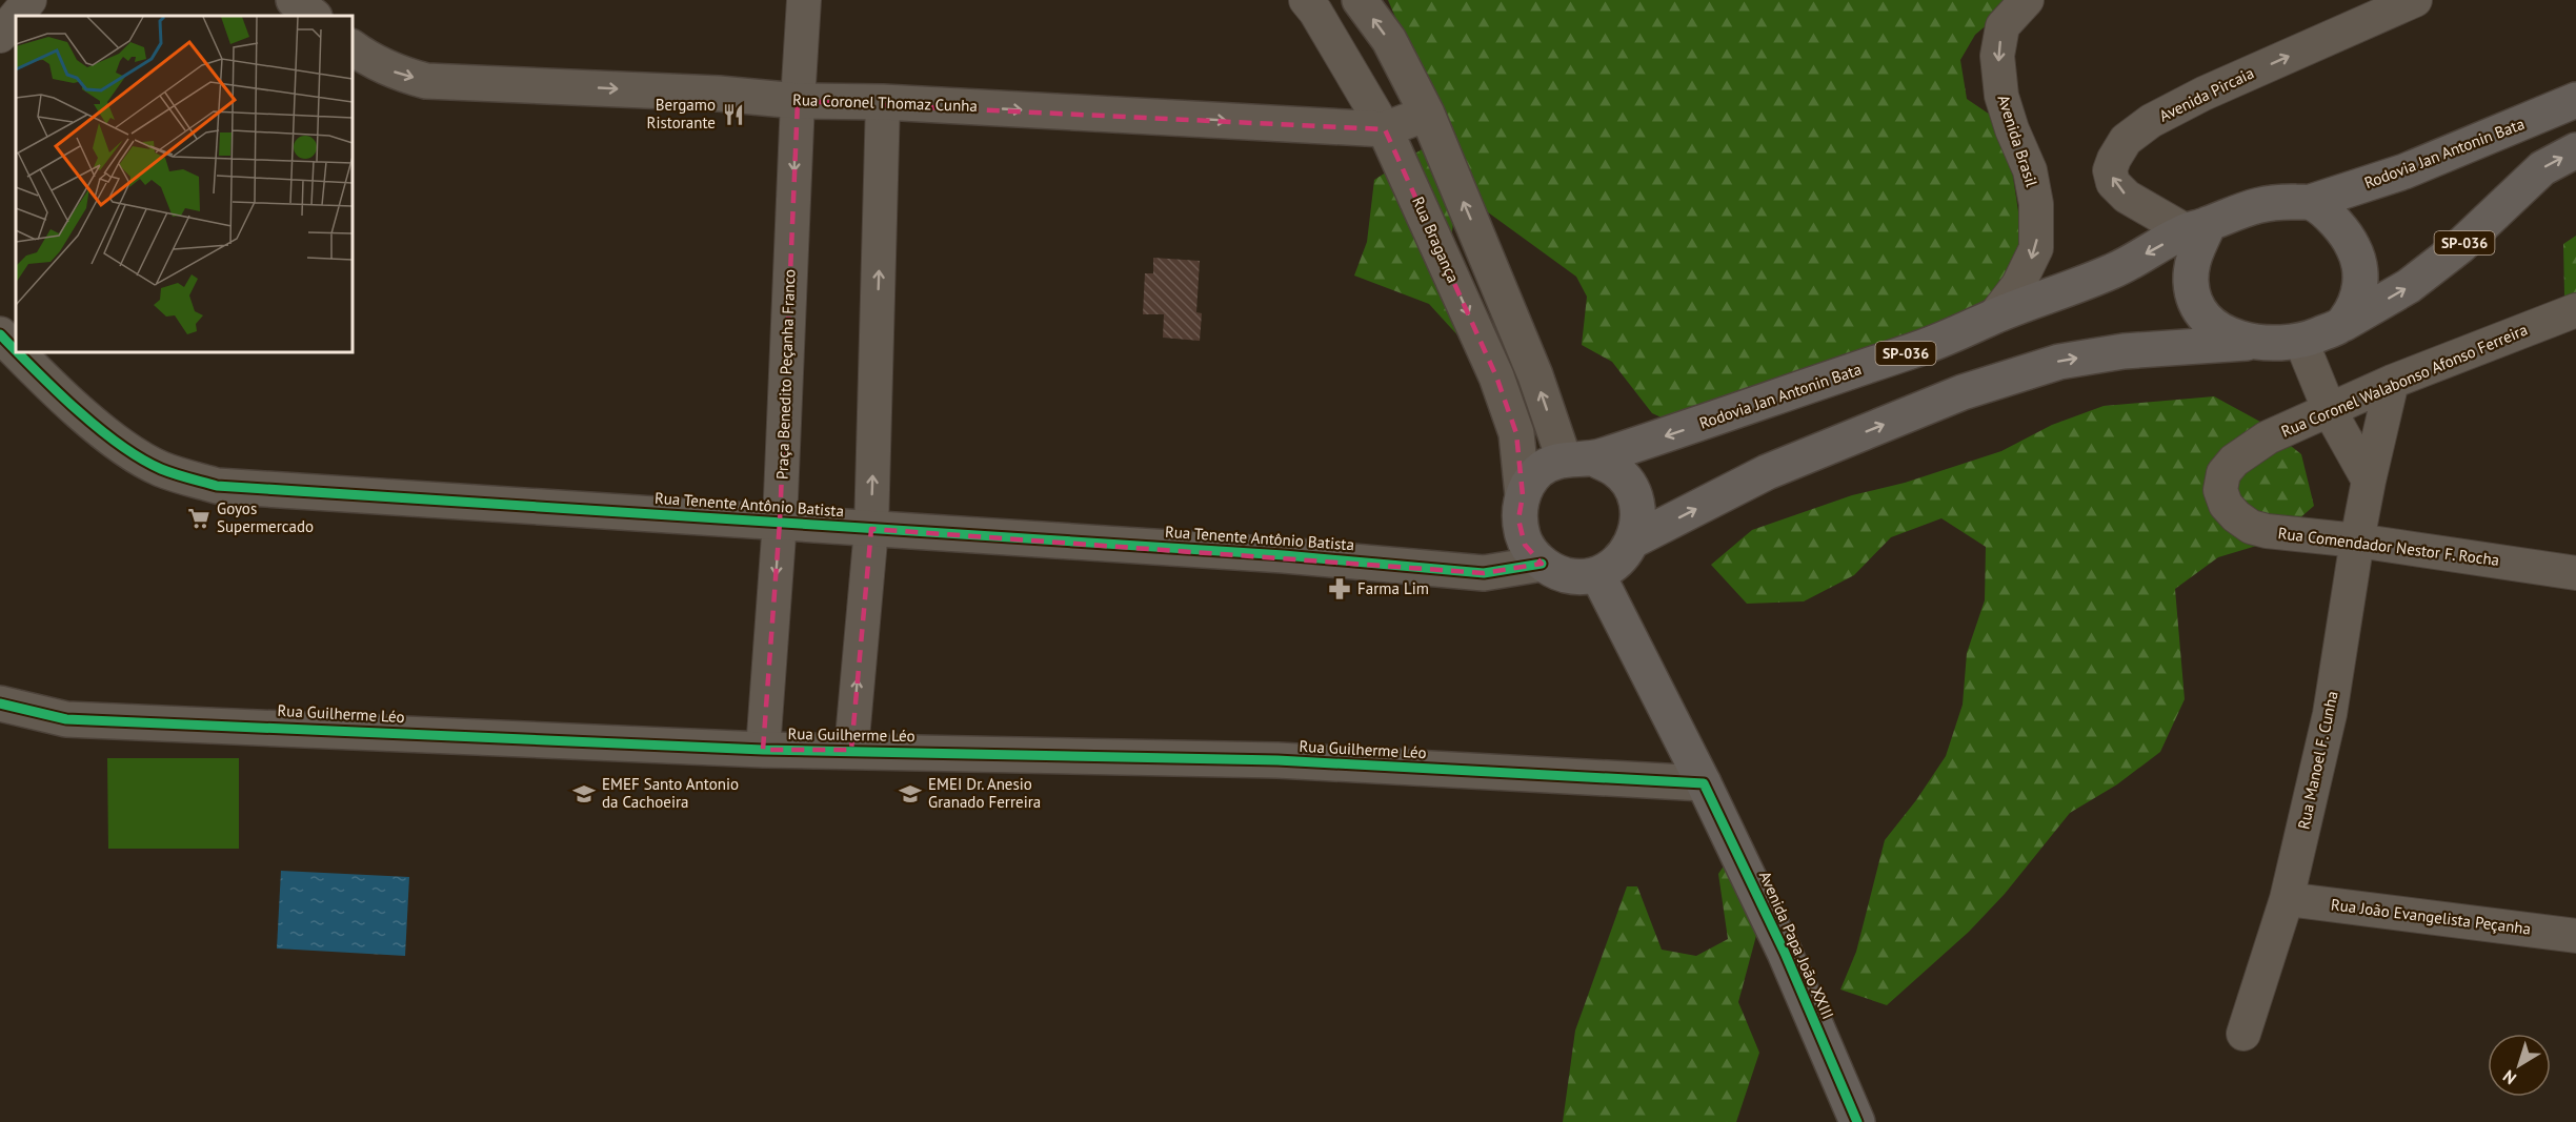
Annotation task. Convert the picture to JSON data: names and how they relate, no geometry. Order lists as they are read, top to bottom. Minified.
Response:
{"streets":{"main road":["Rodovia Jan Antonin Bata","SP-036","Avenida Papa João XXIII"],"street":["Avenida Pircaia","Rua Coronel Thomaz Cunha","Avenida Brasil","Rua Bragança","Praça Benedito Peçanha Franco","Rua Coronel Walabonso Afonso Ferreira","Rua Tenente Antônio Batista","Rua Comendador Nestor F. Rocha","Rua Guilherme Léo","Rua Manoel F. Cunha","Rua João Evangelista Peçanha"]},"crossings":[["Avenida Pircaia","Rodovia Jan Antonin Bata"],["Avenida Pircaia","SP-036"],["Rua Coronel Thomaz Cunha","Rua Bragança"],["Rua Coronel Thomaz Cunha","Praça Benedito Peçanha Franco"],["Avenida Brasil","Rodovia Jan Antonin Bata"],["Rodovia Jan Antonin Bata","Rua Bragança"],["Rodovia Jan Antonin Bata","SP-036"],["Rodovia Jan Antonin Bata","Rua Tenente Antônio Batista"],["Rodovia Jan Antonin Bata","Avenida Papa João XXIII"],["Rua Bragança","SP-036"],["Rua Bragança","Rua Tenente Antônio Batista"],["Rua Bragança","Avenida Papa João XXIII"],["SP-036","Rua Tenente Antônio Batista"],["SP-036","Avenida Papa João XXIII"],["Praça Benedito Peçanha Franco","Rua Tenente Antônio Batista"],["Praça Benedito Peçanha Franco","Rua Guilherme Léo"],["Rua Coronel Walabonso Afonso Ferreira","Rua Comendador Nestor F. Rocha"],["Rua Coronel Walabonso Afonso Ferreira","Rua Manoel F. Cunha"],["Rua Tenente Antônio Batista","Avenida Papa João XXIII"],["Rua Comendador Nestor F. Rocha","Rua Manoel F. Cunha"],["Rua Guilherme Léo","Avenida Papa João XXIII"],["Rua Manoel F. Cunha","Rua João Evangelista Peçanha"]],"one_way":["Rua Coronel Thomaz Cunha","Avenida Brasil"],"places":{"restaurant":["Bergamo Ristorante"],"supermarket":["Goyos Supermercado"],"pharmacy":["Farma Lim"],"school or university":["EMEF Santo Antonio da Cachoeira","EMEI Dr. Anesio Granado Ferreira"]},"north":"bottom left"}
